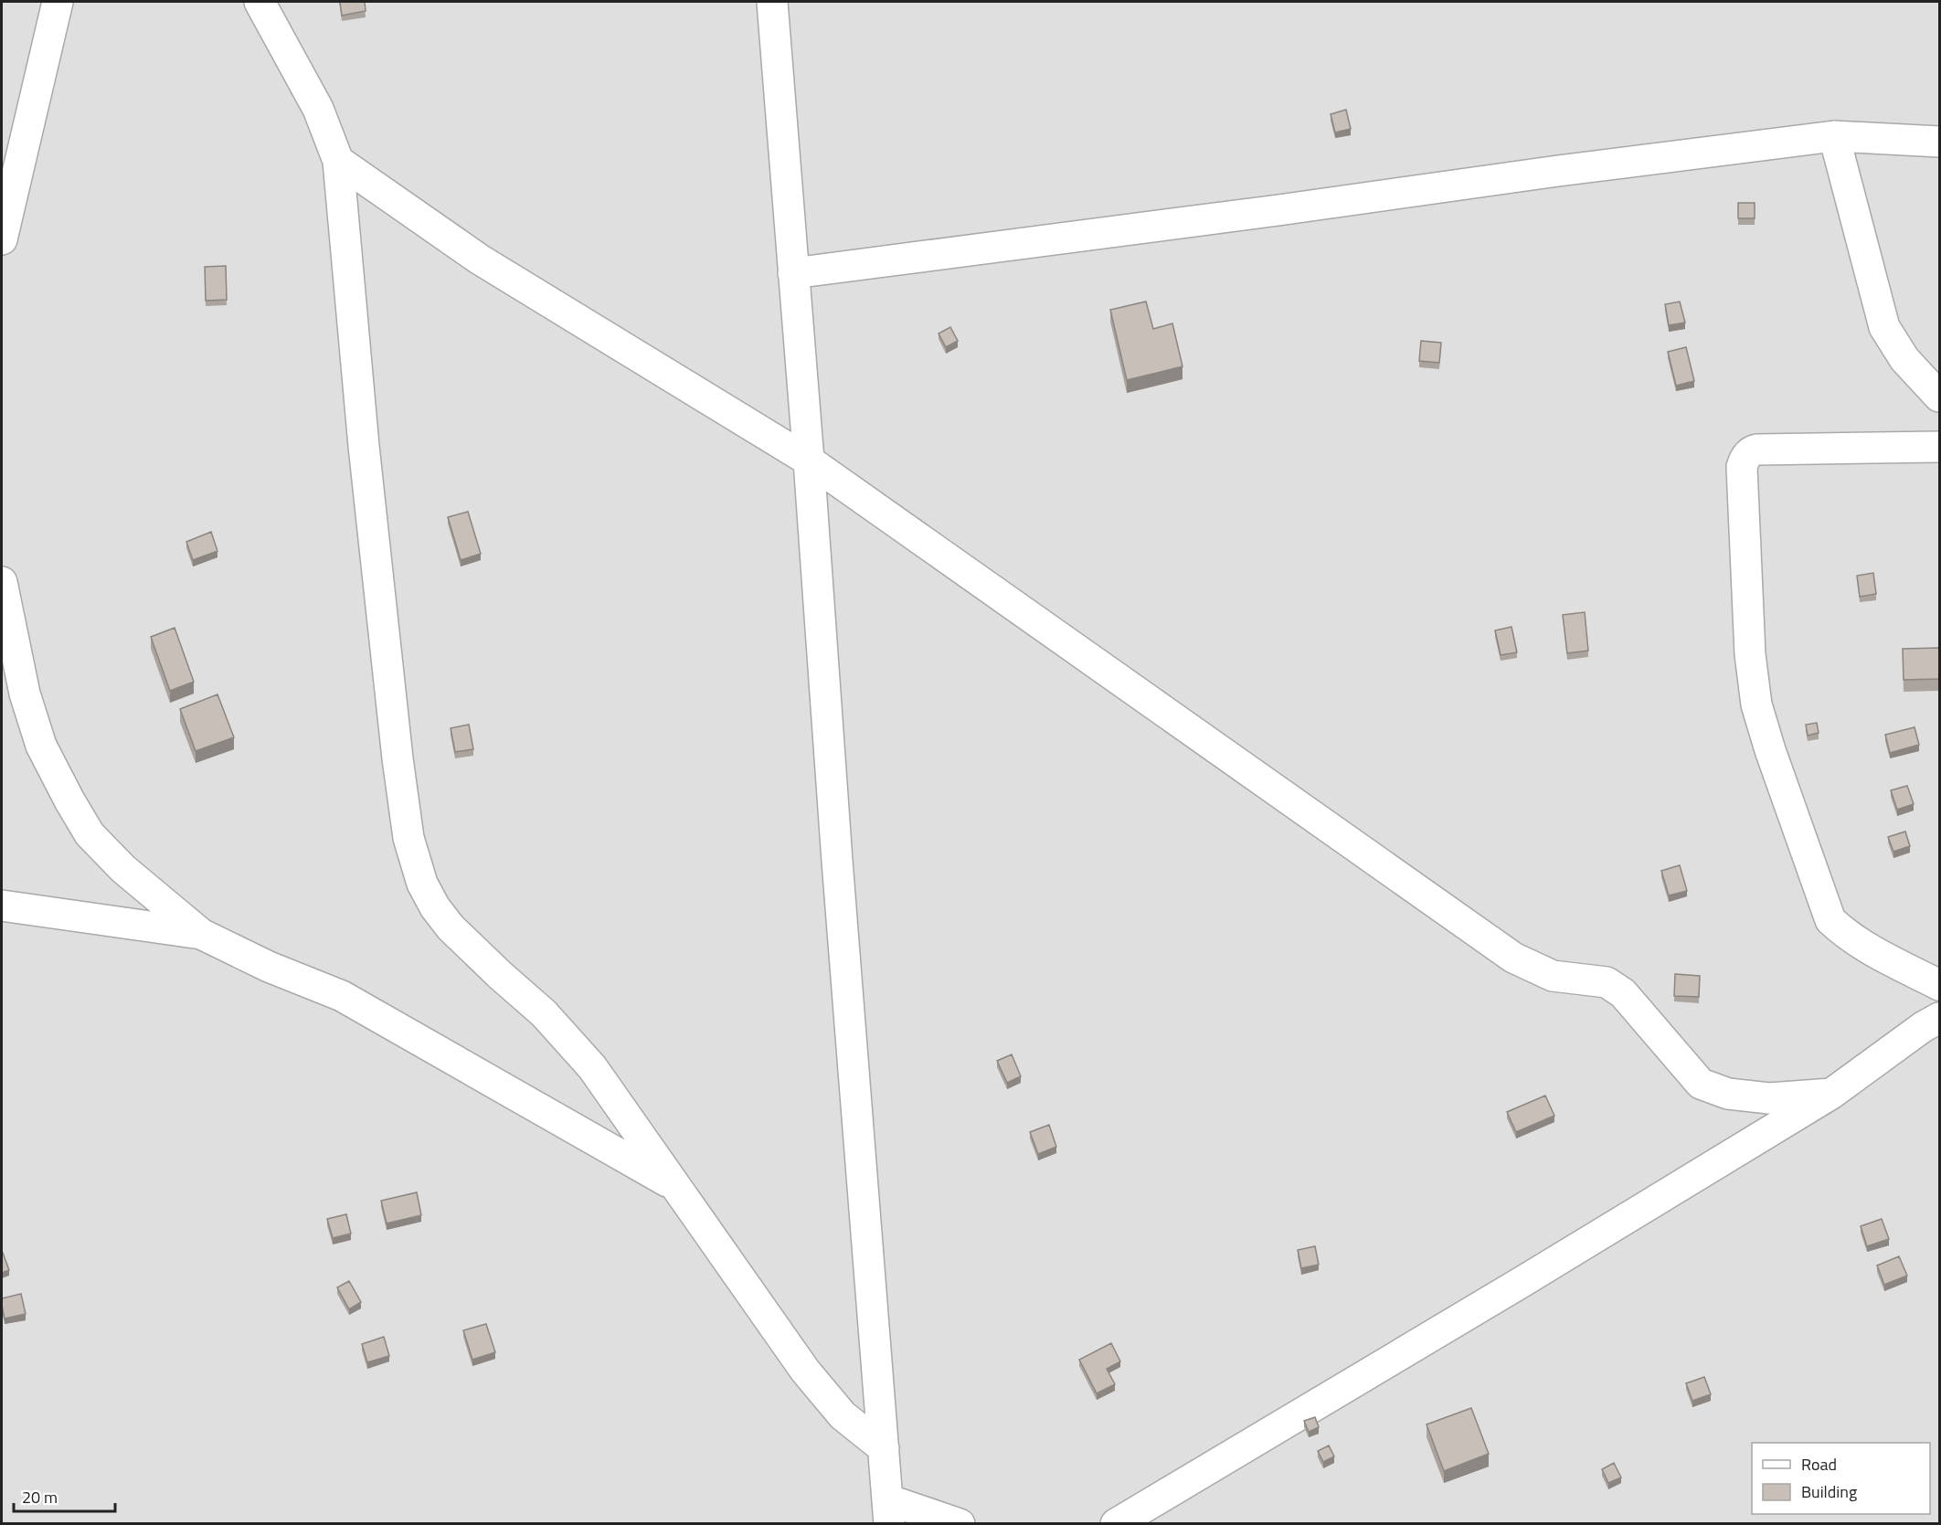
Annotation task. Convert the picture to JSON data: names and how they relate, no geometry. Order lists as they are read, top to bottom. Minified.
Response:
{"legend":["Road","Building"],"scale_bar":"20 m"}
